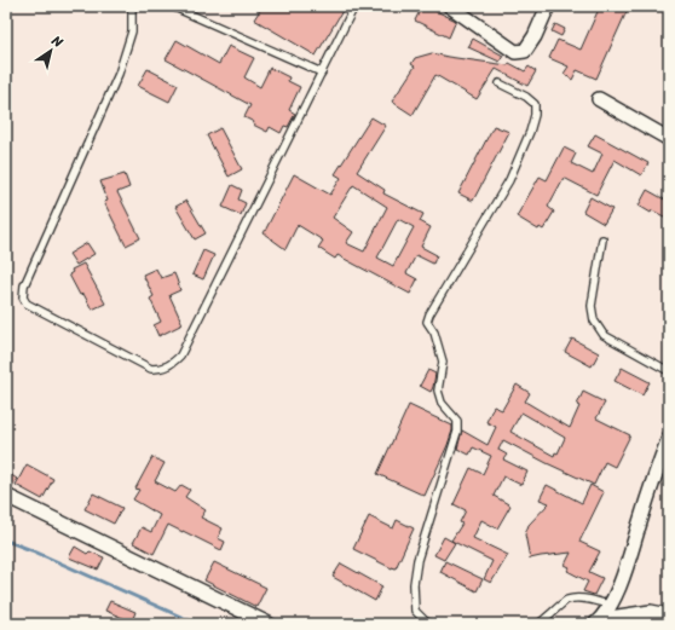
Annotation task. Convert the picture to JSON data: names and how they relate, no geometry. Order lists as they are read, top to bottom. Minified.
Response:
{"north":"top right"}
